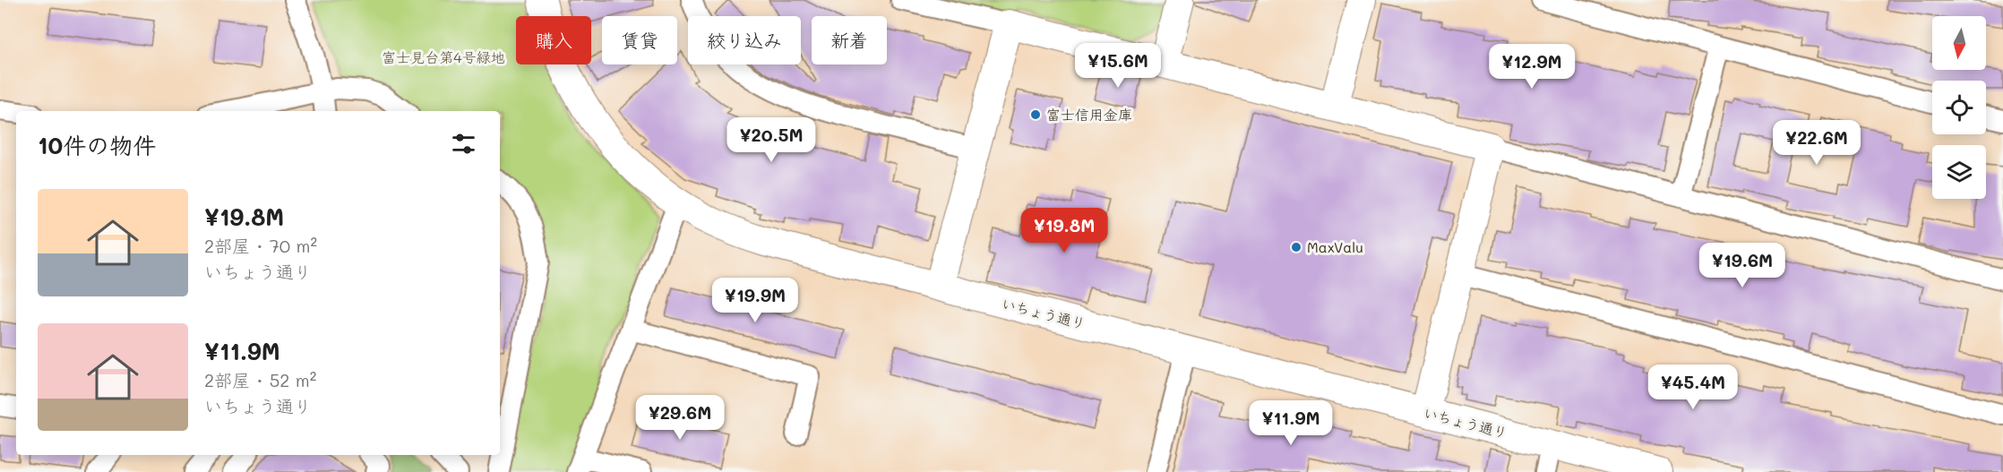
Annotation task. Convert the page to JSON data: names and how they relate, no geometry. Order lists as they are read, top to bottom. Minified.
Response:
{"streets":{"street":["いちょう通り"]},"parks":["富士見台第4号緑地"],"places":["富士信用金庫","MaxValu"],"north":"bottom","page":{"chip":["購入","賃貸","絞り込み","新着"],"price":["¥15.6M","¥12.9M","¥20.5M","¥22.6M","¥19.8M","¥19.6M","¥19.9M","¥45.4M","¥29.6M","¥11.9M"],"heading":"10件の物件","list":[{"name":"¥19.8M","note":"2部屋 · 70 m² · いちょう通り"},{"name":"¥11.9M","note":"2部屋 · 52 m² · いちょう通り"}]}}
